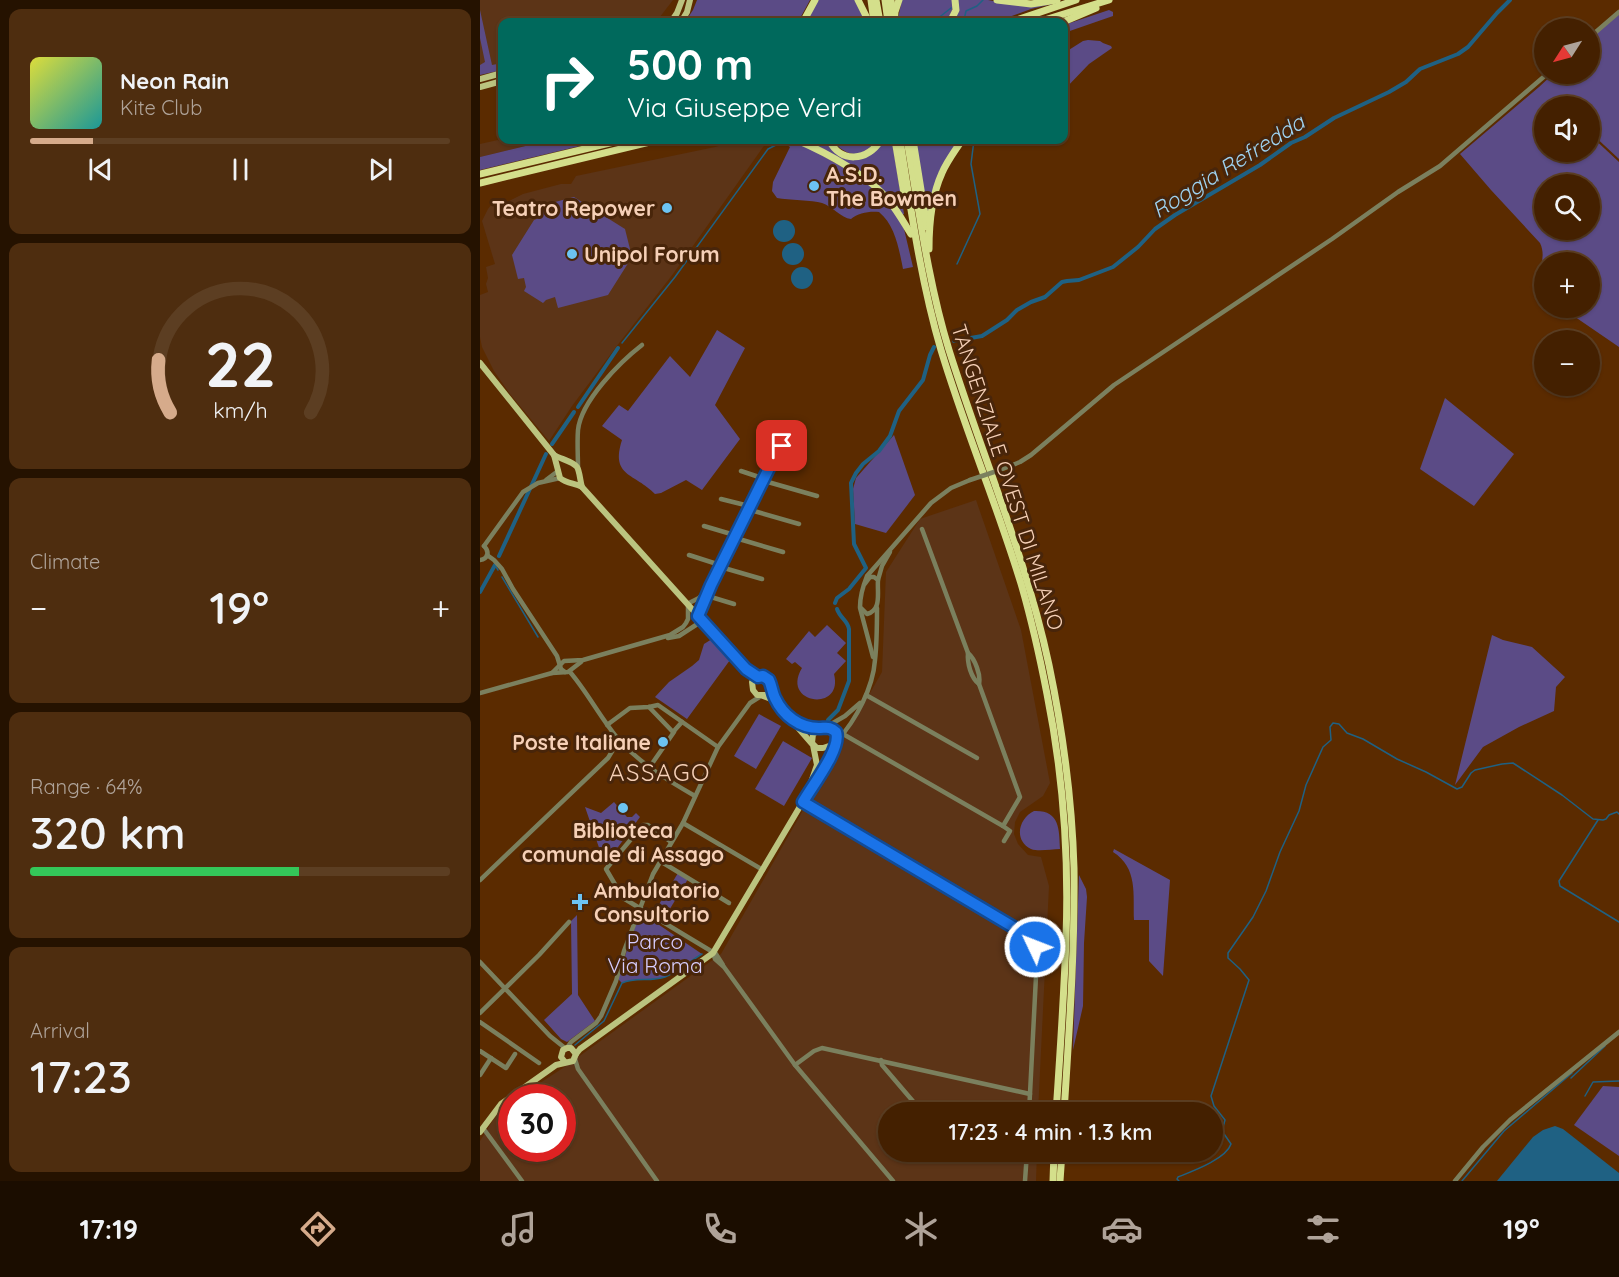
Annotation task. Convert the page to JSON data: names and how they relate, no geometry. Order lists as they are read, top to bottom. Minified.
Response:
{"streets":{"highway":["TANGENZIALE OVEST DI MILANO"]},"districts":["ASSAGO"],"water":["Roggia Refredda"],"parks":["Parco Via Roma"],"places":{"other":["A.S.D. The Bowmen","Teatro Repower","Unipol Forum","Poste Italiane","Biblioteca comunale di Assago"],"health":["Ambulatorio Consultorio"]},"north":"bottom left","page":{"map_buttons":["+","−"],"turn":["500 m","Via Giuseppe Verdi"],"song":["Neon Rain","Kite Club"],"tile":["Climate",["Range · 64%","320 km"],["Arrival","17:23"]],"heat":["−","19°","+"],"limit":"30","trip":"17:23 · 4 min · 1.3 km","tabs":["17:19","19°"],"gauge":["22","km/h"]}}
